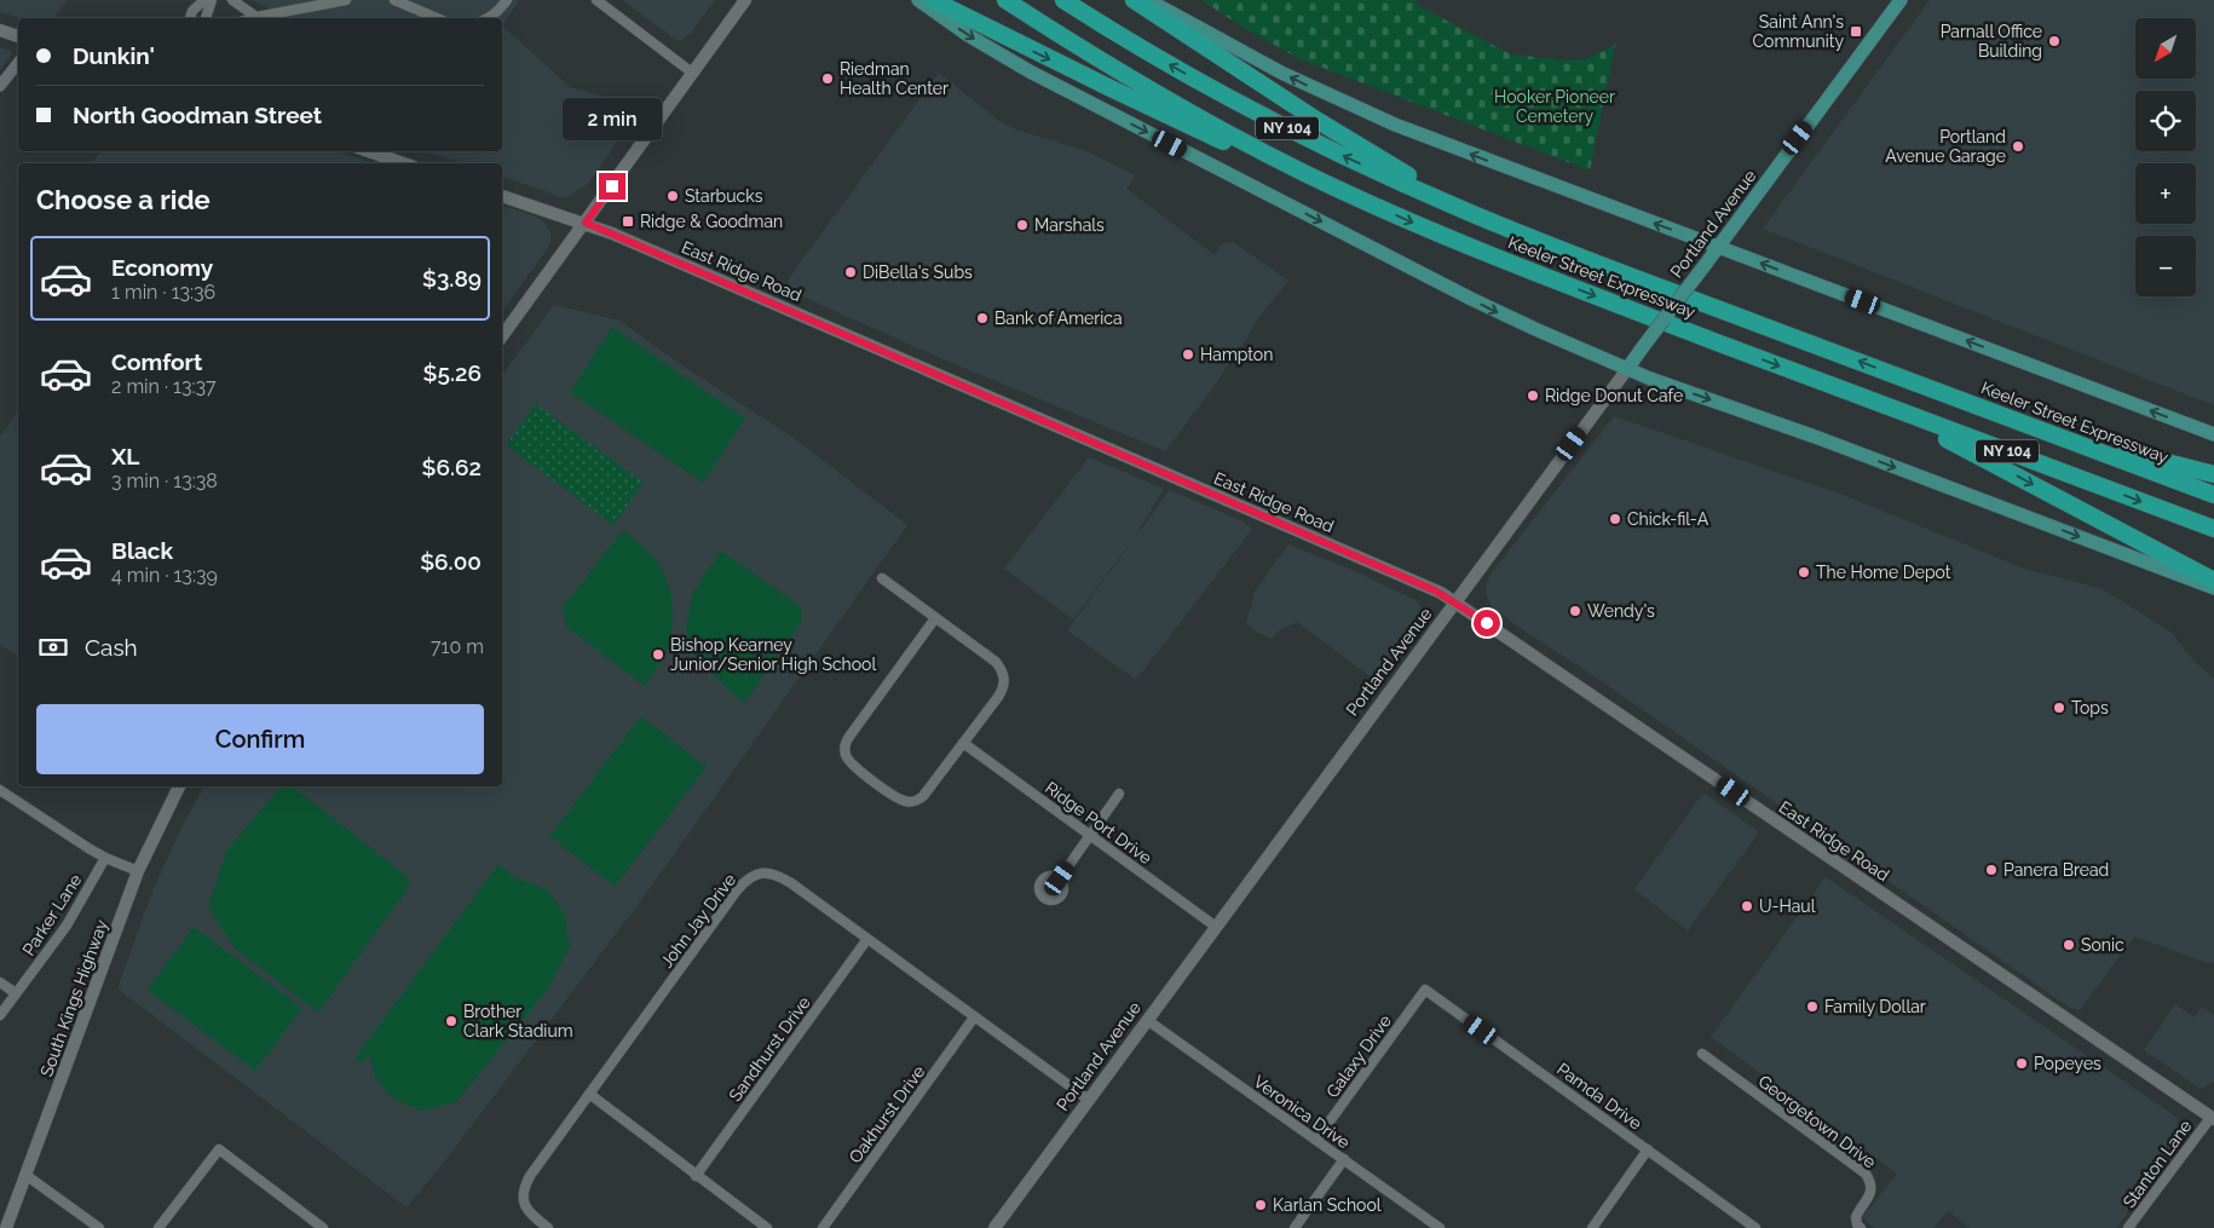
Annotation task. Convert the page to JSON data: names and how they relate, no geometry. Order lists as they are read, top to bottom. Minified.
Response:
{"streets":{"highway":["NY 104","Keeler Street Expressway"],"main road":["Portland Avenue","East Ridge Road","South Kings Highway"],"street":["Ridge Port Drive","Parker Lane","John Jay Drive","Sandhurst Drive","Galaxy Drive","Pamda Drive","Veronica Drive","Oakhurst Drive","Georgetown Drive","Stanton Lane"]},"crossings":[["Portland Avenue","East Ridge Road"],["Portland Avenue","Ridge Port Drive"],["Portland Avenue","John Jay Drive"],["Portland Avenue","Veronica Drive"],["East Ridge Road","Stanton Lane"],["John Jay Drive","Sandhurst Drive"],["John Jay Drive","Oakhurst Drive"],["Galaxy Drive","Pamda Drive"],["Galaxy Drive","Veronica Drive"]],"parks":["Hooker Pioneer Cemetery"],"places":{"transit":["Saint Ann's Community","Ridge & Goodman"],"other":["Parnall Office Building","Riedman Health Center","Portland Avenue Garage","Starbucks","Marshals","DiBella's Subs","Bank of America","Hampton","Ridge Donut Cafe","Chick-fil-A","The Home Depot","Wendy's","Bishop Kearney Junior/Senior High School","Tops","Panera Bread","U-Haul","Sonic","Family Dollar","Brother Clark Stadium","Popeyes","Karlan School"]},"north":"bottom left","page":{"map_buttons":["+","−"],"banner":["Dunkin'","North Goodman Street"],"bubble":"2 min","heading":"Choose a ride","list":[{"name":"Economy","note":"1 min · 13:36","value":"$3.89"},{"name":"Comfort","note":"2 min · 13:37","value":"$5.26"},{"name":"XL","note":"3 min · 13:38","value":"$6.62"},{"name":"Black","note":"4 min · 13:39","value":"$6.00"}],"pay":["Cash","710 m"],"buttons":"Confirm"}}
